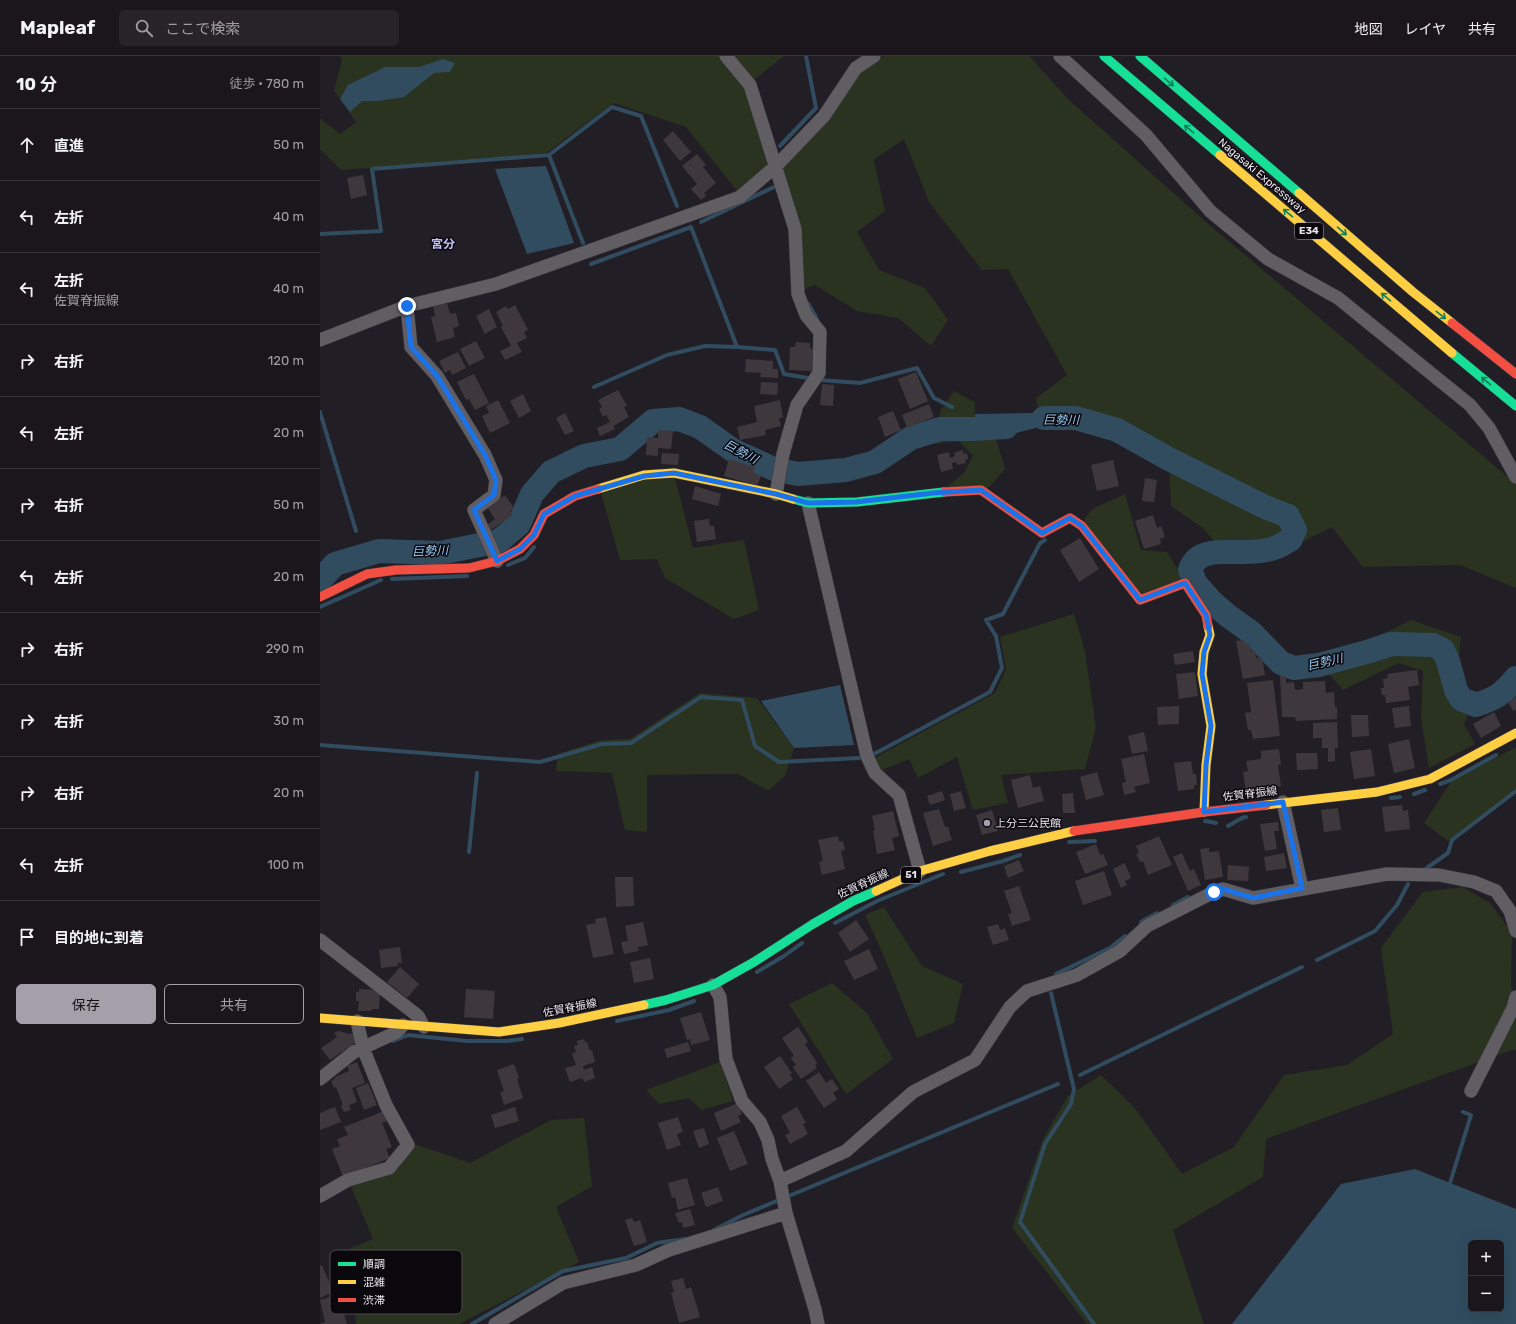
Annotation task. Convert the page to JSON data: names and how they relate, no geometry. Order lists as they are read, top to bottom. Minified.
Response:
{"streets":{"main road":["Nagasaki Expressway","E34","佐賀脊振線","51"]},"districts":["宮分"],"water":["巨勢川"],"places":["上分三公民館"],"legend":["順調","混雑","渋滞"],"page":{"header":"Mapleaf","search":"ここで検索","nav":["地図","レイヤ","共有"],"heading":["10 分","徒歩 · 780 m"],"list":[["直進","50 m"],["左折","40 m"],["左折","佐賀脊振線","40 m"],["右折","120 m"],["左折","20 m"],["右折","50 m"],["左折","20 m"],["右折","290 m"],["右折","30 m"],["右折","20 m"],["左折","100 m"],"目的地に到着"],"buttons":["保存","共有"],"map_buttons":["+","−"]}}
